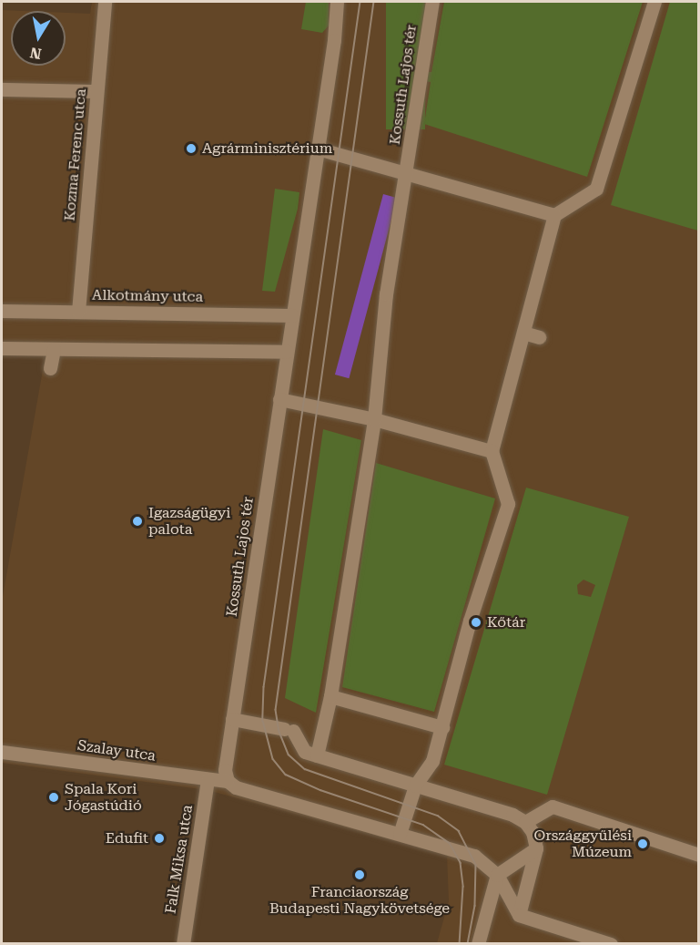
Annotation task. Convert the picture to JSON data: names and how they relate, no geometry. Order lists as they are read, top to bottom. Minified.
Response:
{"streets":{"street":["Kossuth Lajos tér","Kozma Ferenc utca","Alkotmány utca","Szalay utca","Falk Miksa utca"]},"crossings":[["Kossuth Lajos tér","Alkotmány utca"],["Kossuth Lajos tér","Szalay utca"],["Kozma Ferenc utca","Alkotmány utca"],["Szalay utca","Falk Miksa utca"]],"places":["Agrárminisztérium","Igazságügyi palota","Kőtár","Spala Kori Jógastúdió","Edufit","Országgyűlési Múzeum","Franciaország Budapesti Nagykövetsége"],"north":"bottom"}
